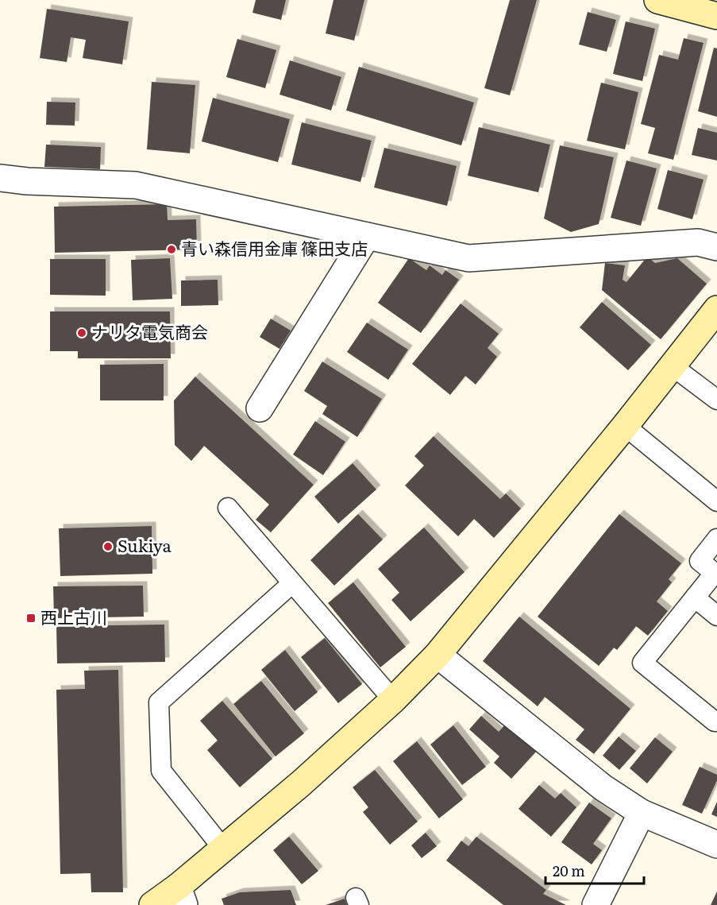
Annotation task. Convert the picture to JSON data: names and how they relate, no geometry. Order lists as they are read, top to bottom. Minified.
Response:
{"places":{"other":["青い森信用金庫 篠田支店","ナリタ電気商会","Sukiya"],"transit":["西上古川"]},"scale_bar":"20 m"}
